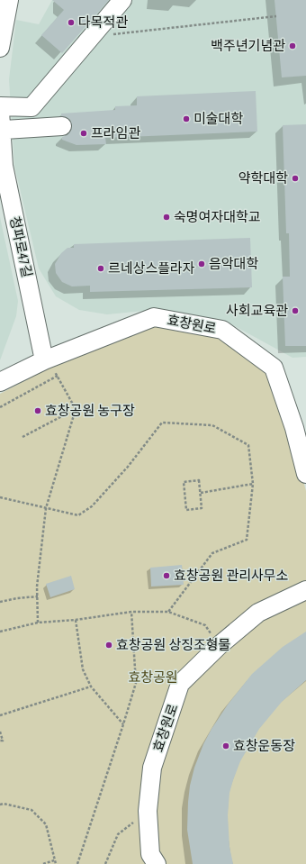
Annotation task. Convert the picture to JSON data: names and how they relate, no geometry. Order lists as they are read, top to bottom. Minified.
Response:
{"streets":{"street":["청파로47길","효창원로"]},"crossings":[["청파로47길","효창원로"]],"parks":["효창공원"],"places":["다목적관","백주년기념관","미술대학","프라임관","약학대학","숙명여자대학교","음악대학","르네상스플라자","사회교육관","효창공원 농구장","효창공원 관리사무소","효창공원 상징조형물","효창운동장"]}
